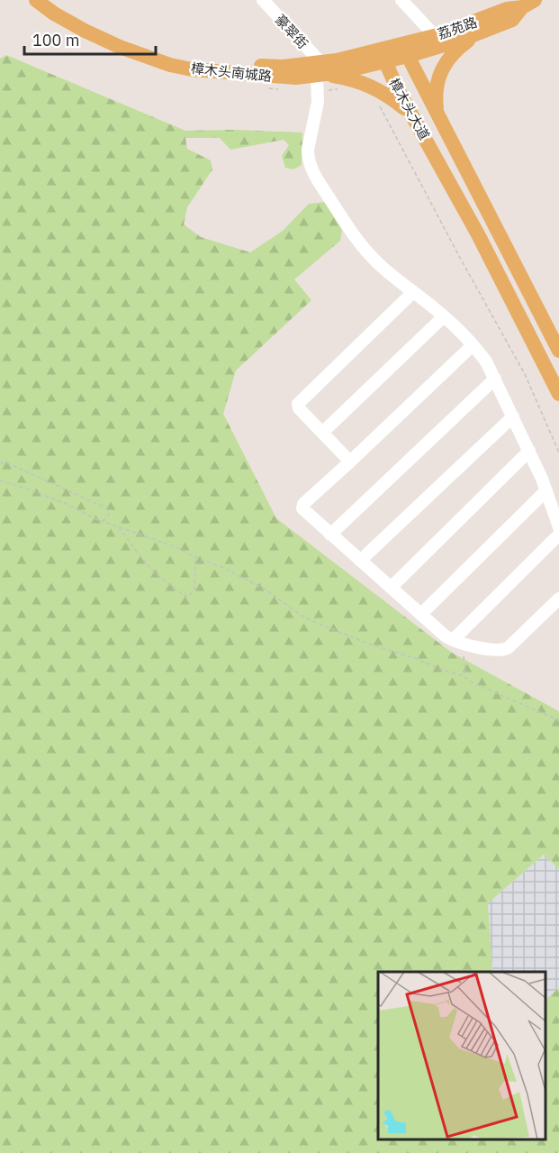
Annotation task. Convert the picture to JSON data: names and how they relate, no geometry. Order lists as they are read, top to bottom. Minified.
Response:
{"streets":{"main road":["荔苑路","樟木头南城路","樟木头大道"],"street":["豪翠街"]},"crossings":[["荔苑路","樟木头南城路"],["荔苑路","樟木头大道"],["豪翠街","樟木头南城路"],["樟木头南城路","樟木头大道"]],"scale_bar":"100 m"}
